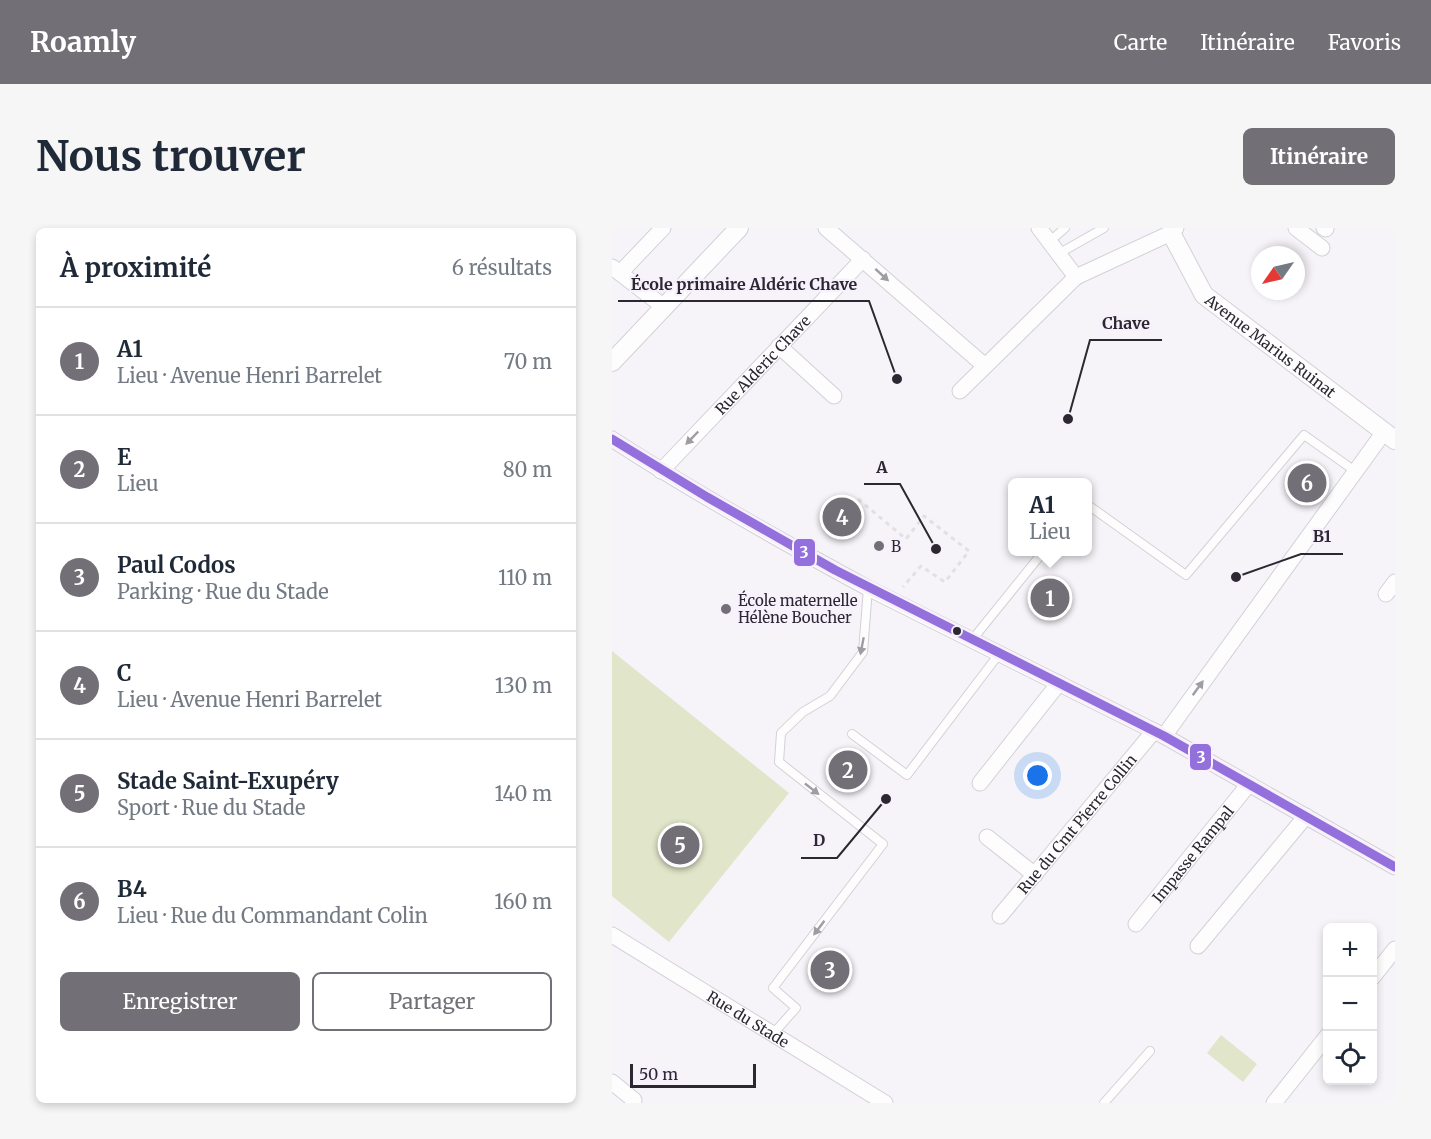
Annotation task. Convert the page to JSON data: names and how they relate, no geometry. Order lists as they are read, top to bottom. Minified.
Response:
{"streets":{"street":["Avenue Marius Ruinat","Rue Alderic Chave","Rue du Cmt Pierre Collin","Impasse Rampal","Rue du Stade"]},"crossings":[["Avenue Marius Ruinat","Rue du Cmt Pierre Collin"]],"one_way":["Rue du Cmt Pierre Collin"],"places":["École primaire Aldéric Chave","Chave","B","A","B1","École maternelle Hélène Boucher","D"],"lines":["transit line 3"],"scale_bar":"50 m","north":"bottom left","page":{"header":"Roamly","nav":["Carte","Itinéraire","Favoris"],"buttons":["Itinéraire",["Enregistrer","Partager"]],"title":"Nous trouver","heading":["À proximité","6 résultats"],"list":[{"mark":"1","name":"A1","note":"Lieu · Avenue Henri Barrelet","value":"70 m"},{"mark":"2","name":"E","note":"Lieu","value":"80 m"},{"mark":"3","name":"Paul Codos","note":"Parking · Rue du Stade","value":"110 m"},{"mark":"4","name":"C","note":"Lieu · Avenue Henri Barrelet","value":"130 m"},{"mark":"5","name":"Stade Saint-Exupéry","note":"Sport · Rue du Stade","value":"140 m"},{"mark":"6","name":"B4","note":"Lieu · Rue du Commandant Colin","value":"160 m"}],"pins":["6","4","1","2","5","3"],"popup":["A1","Lieu"],"map_buttons":["+","−"],"scale":"50 m"}}
